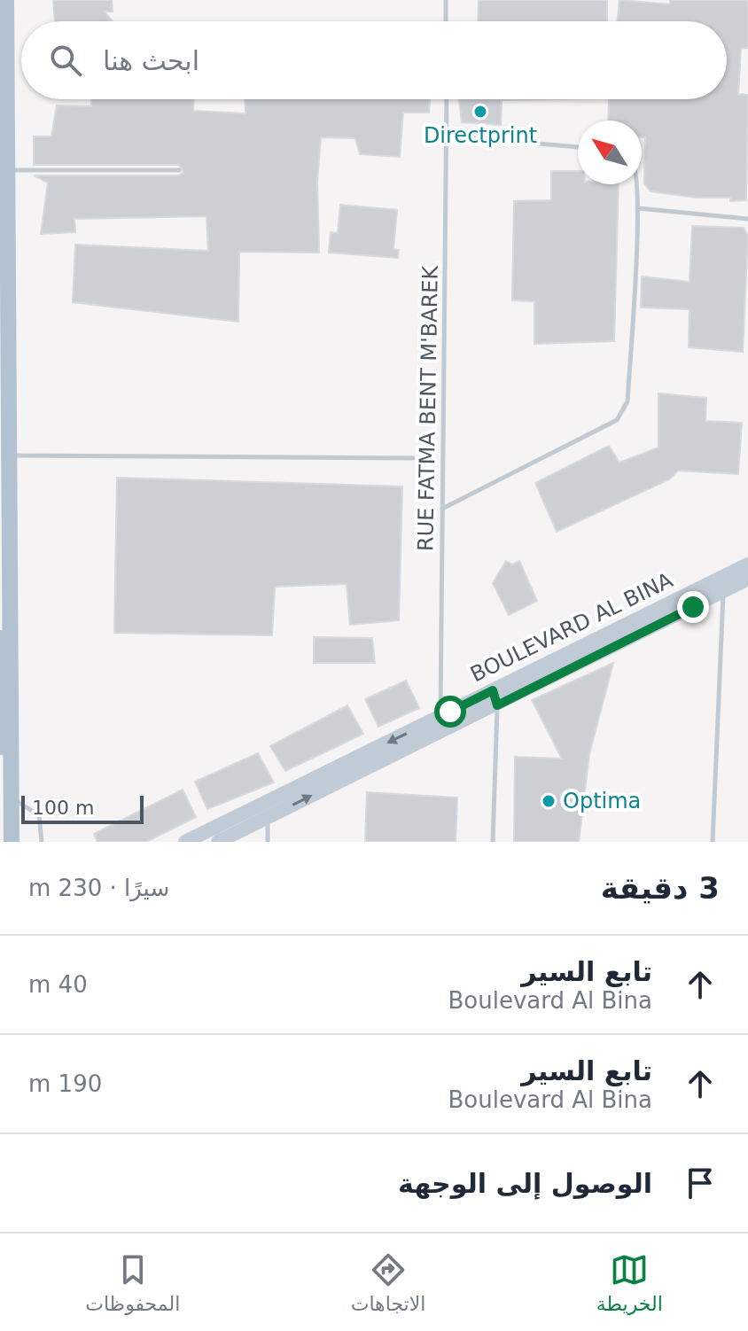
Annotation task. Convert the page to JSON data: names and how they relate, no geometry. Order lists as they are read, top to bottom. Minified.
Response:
{"streets":{"main road":["BOULEVARD AL BINA"],"lane":["RUE FATMA BENT M'BAREK"]},"crossings":[["RUE FATMA BENT M'BAREK","BOULEVARD AL BINA"]],"places":["Directprint","Optima"],"scale_bar":"100 m","north":"top left","page":{"search":"ابحث هنا","scale":"100 m","heading":["3 دقيقة","سيرًا · 230 m"],"list":[["تابع السير","Boulevard Al Bina","40 m"],["تابع السير","Boulevard Al Bina","190 m"],"الوصول إلى الوجهة"],"nav":["الخريطة","الاتجاهات","المحفوظات"]}}
